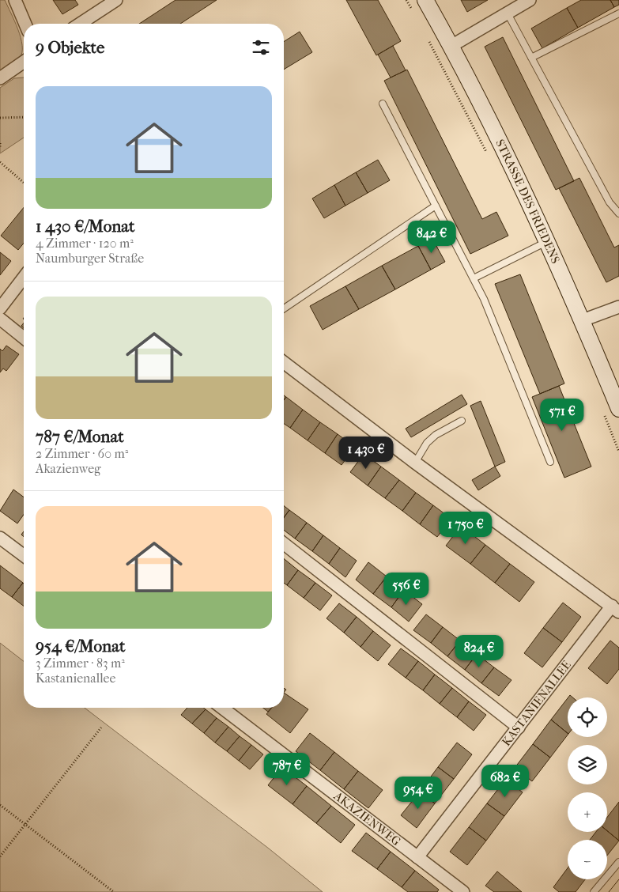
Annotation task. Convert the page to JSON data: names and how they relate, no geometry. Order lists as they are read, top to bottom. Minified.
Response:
{"streets":{"street":["STRASSE DES FRIEDENS","KASTANIENALLEE","AKAZIENWEG"]},"crossings":[["KASTANIENALLEE","AKAZIENWEG"]],"page":{"heading":"9 Objekte","list":[{"name":"1 430 €/Monat","note":"4 Zimmer · 120 m² · Naumburger Straße"},{"name":"787 €/Monat","note":"2 Zimmer · 60 m² · Akazienweg"},{"name":"954 €/Monat","note":"3 Zimmer · 83 m² · Kastanienallee"}],"price":["842 €","571 €","1 430 €","1 750 €","556 €","824 €","787 €","682 €","954 €"],"map_buttons":["+","−"]}}
